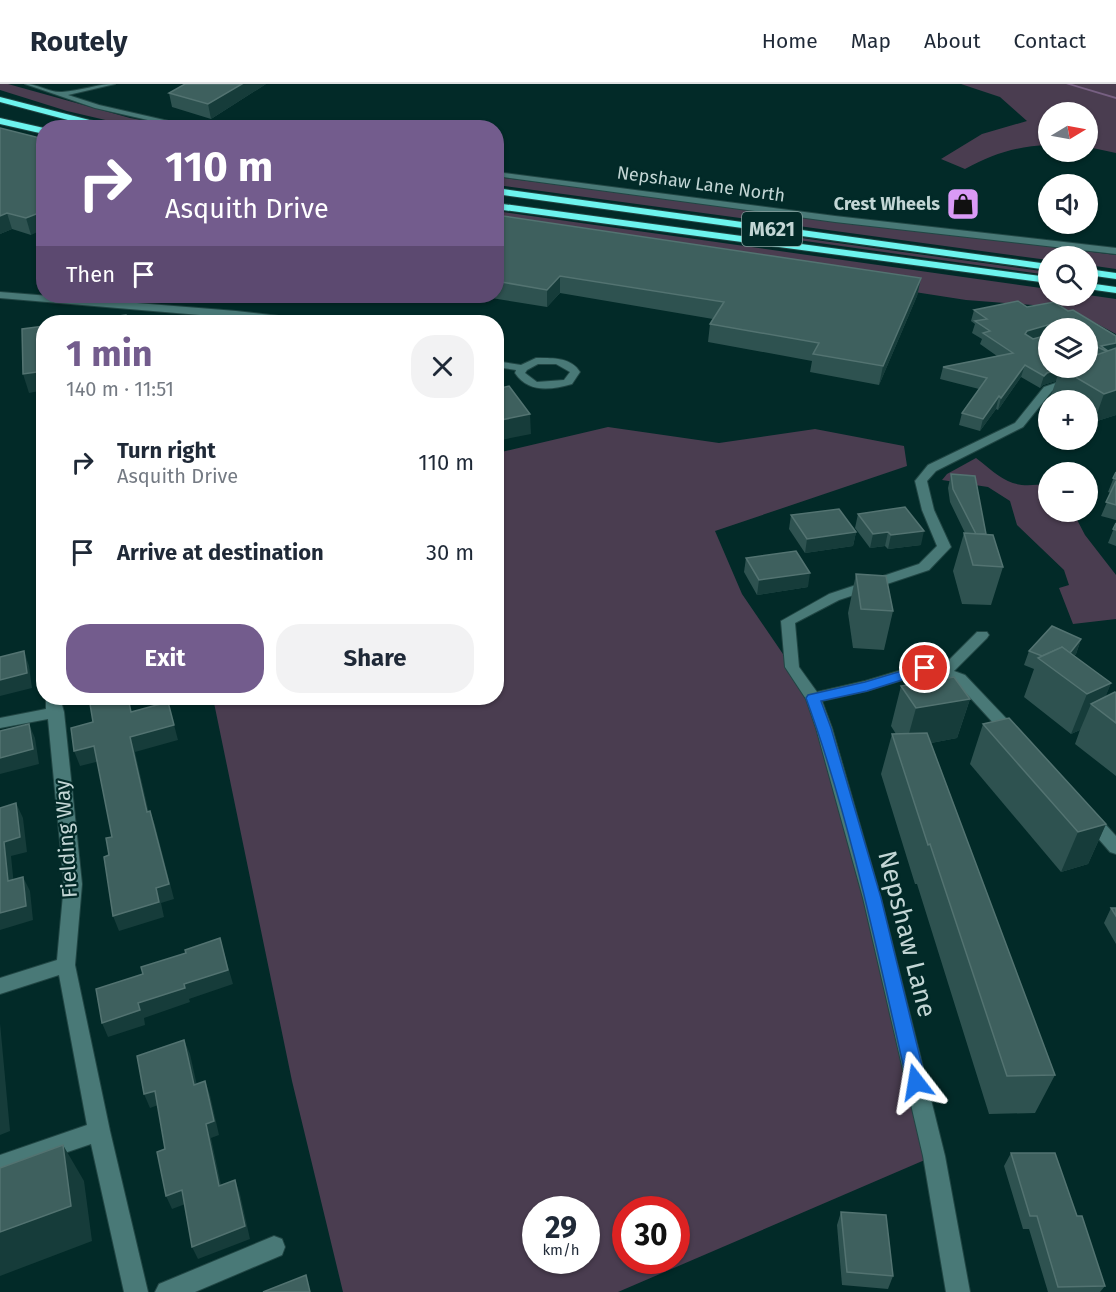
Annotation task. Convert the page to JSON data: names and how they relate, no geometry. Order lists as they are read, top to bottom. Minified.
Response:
{"streets":{"highway":["M621"],"street":["Nepshaw Lane North","Fielding Way","Nepshaw Lane"]},"places":{"shop":["Crest Wheels"]},"north":"right","page":{"header":"Routely","nav":["Home","Map","About","Contact"],"map_buttons":["+","−"],"turn":["110 m","Asquith Drive"],"then":"Then","heading":["1 min","140 m · 11:51"],"list":[{"name":"Turn right","note":"Asquith Drive","value":"110 m"},{"name":"Arrive at destination","value":"30 m"}],"buttons":["Exit","Share"],"speed":"29 km/h","limit":"30"}}
